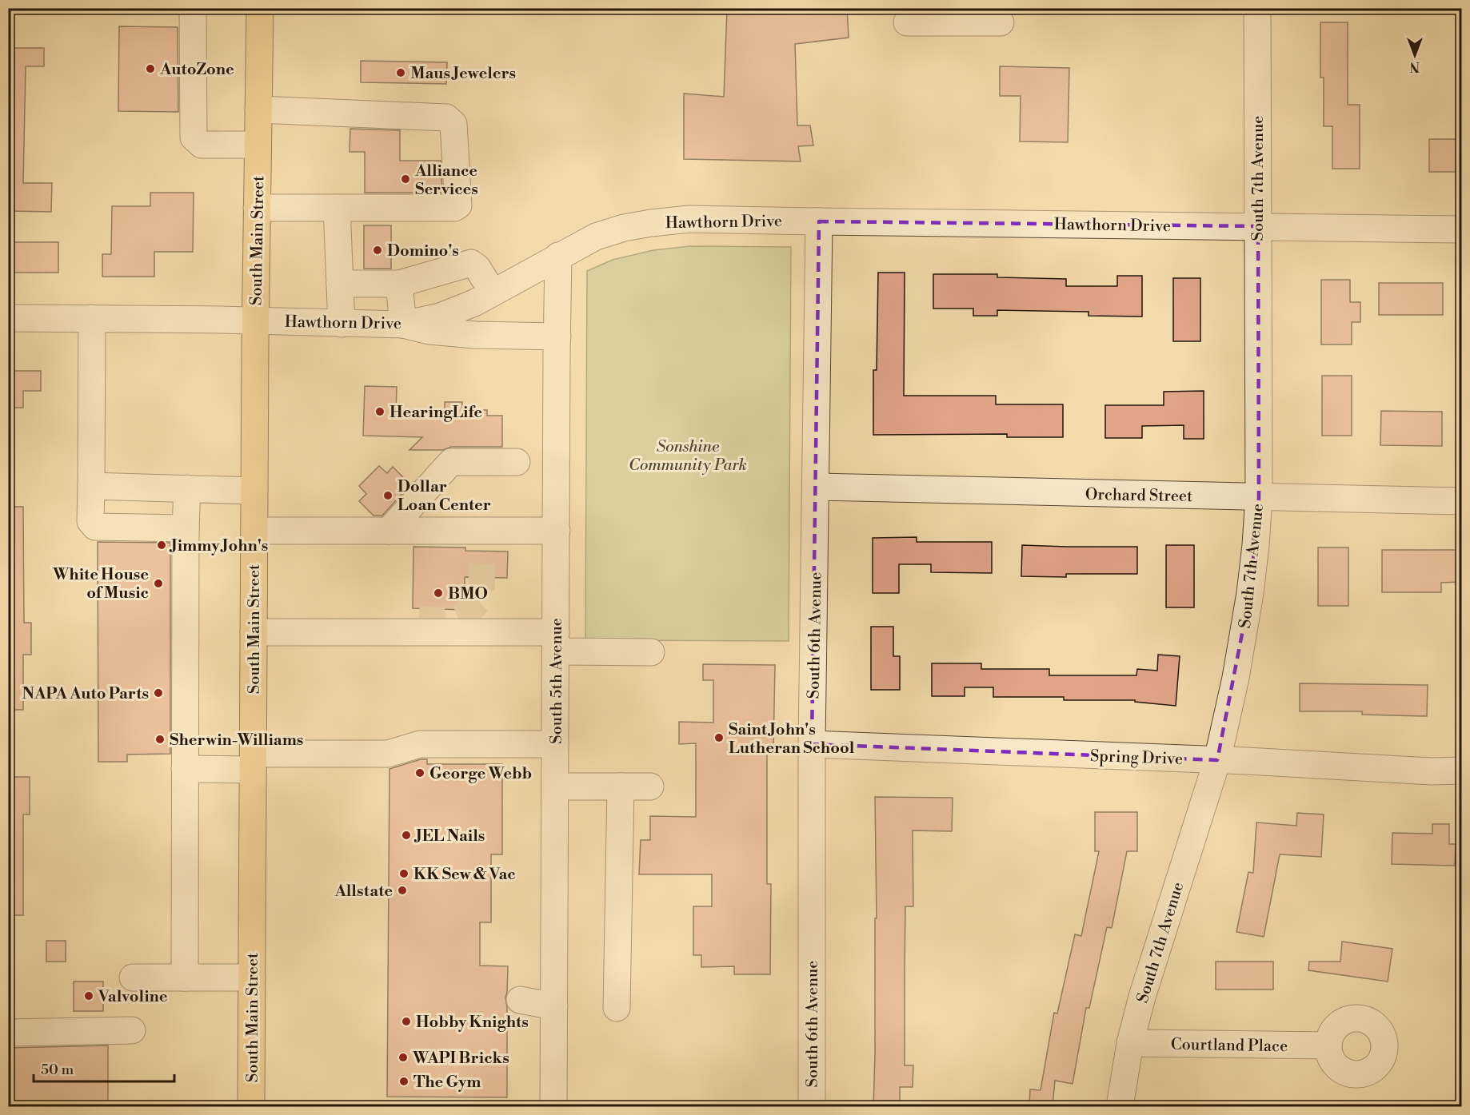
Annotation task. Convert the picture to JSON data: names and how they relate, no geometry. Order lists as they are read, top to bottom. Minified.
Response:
{"streets":{"main road":["South Main Street"],"street":["South 7th Avenue","Hawthorn Drive","Orchard Street","South 6th Avenue","South 5th Avenue","Spring Drive","Courtland Place"]},"crossings":[["South 7th Avenue","Hawthorn Drive"],["South 7th Avenue","Orchard Street"],["South 7th Avenue","Spring Drive"],["South 7th Avenue","Courtland Place"],["Hawthorn Drive","South Main Street"],["Hawthorn Drive","South 6th Avenue"],["Hawthorn Drive","South 5th Avenue"],["Orchard Street","South 6th Avenue"],["South 6th Avenue","Spring Drive"]],"parks":["Sonshine Community Park"],"places":["AutoZone","Maus Jewelers","Alliance Services","Domino's","HearingLife","Dollar Loan Center","Jimmy John's","White House of Music","BMO","NAPA Auto Parts","Saint John's Lutheran School","Sherwin-Williams","George Webb","JEL Nails","KK Sew & Vac","Allstate","Valvoline","Hobby Knights","WAPI Bricks","The Gym"],"scale_bar":"50 m","north":"bottom"}
